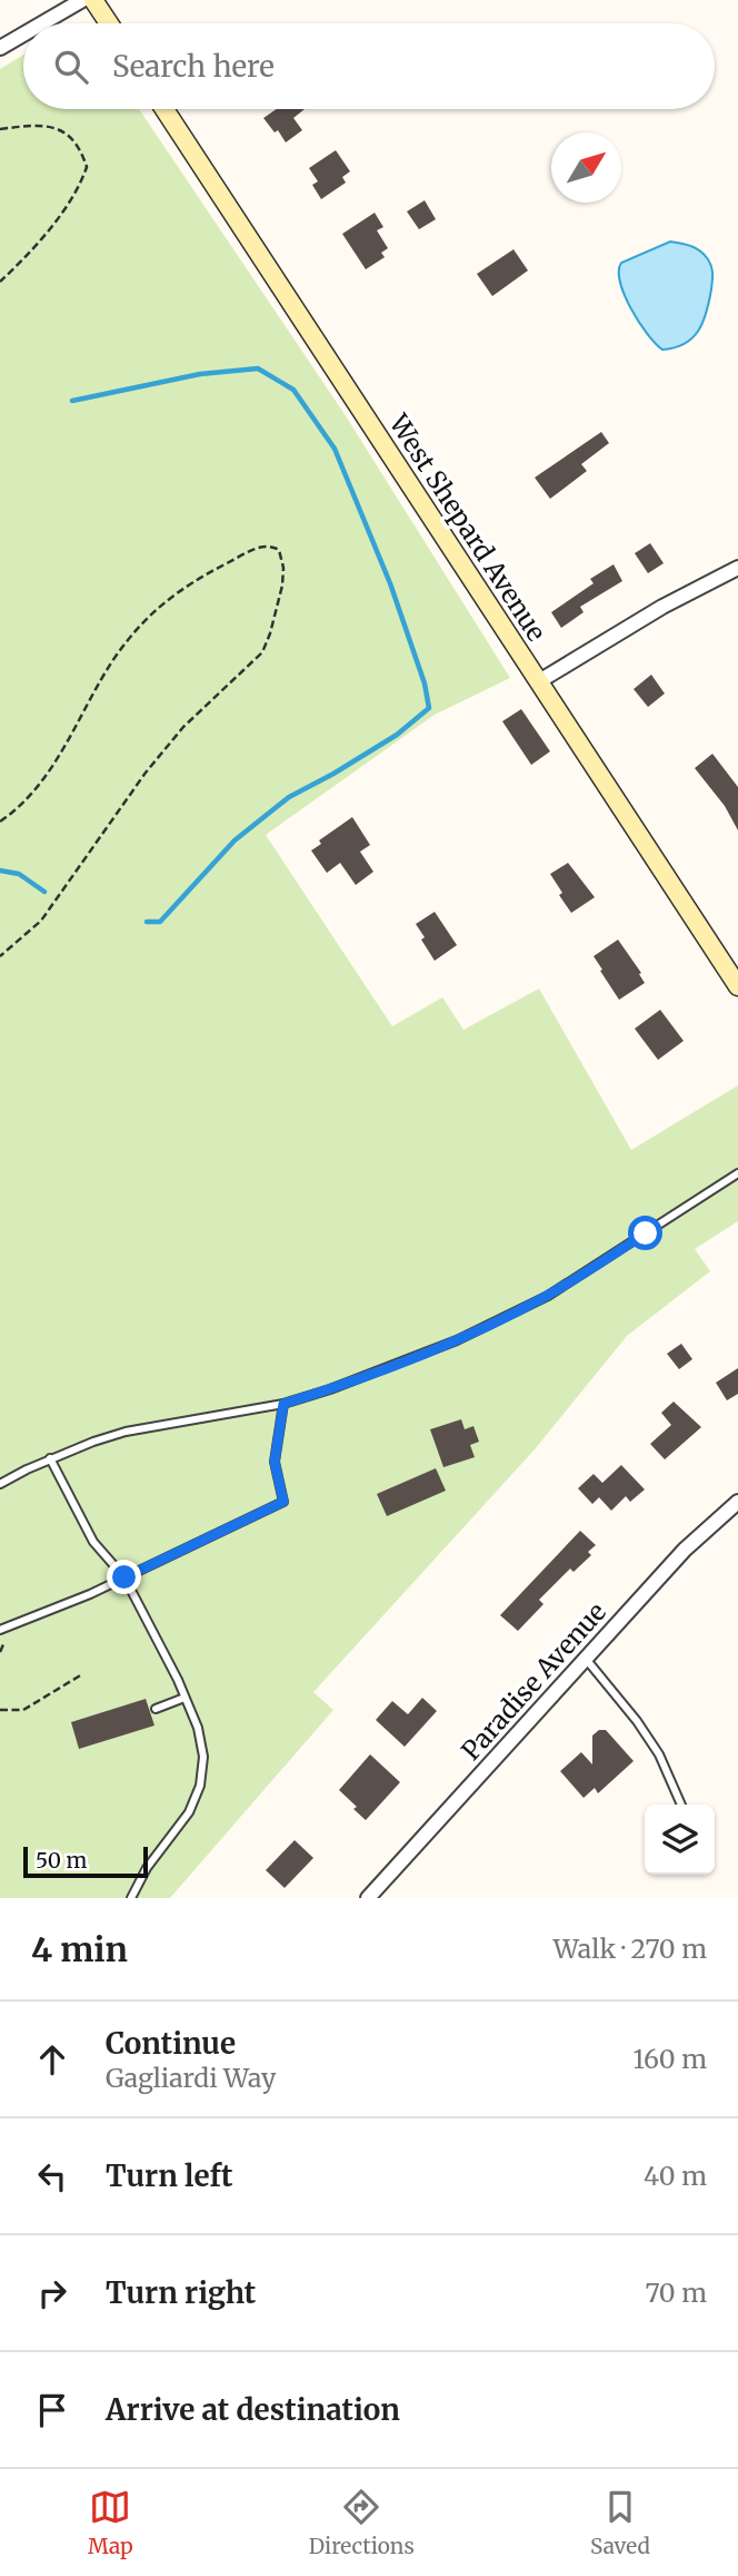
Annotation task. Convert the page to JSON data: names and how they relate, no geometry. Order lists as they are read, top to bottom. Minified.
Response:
{"streets":{"street":["West Shepard Avenue","Paradise Avenue"]},"scale_bar":"50 m","north":"top right","page":{"search":"Search here","scale":"50 m","heading":["4 min","Walk · 270 m"],"list":[["Continue","Gagliardi Way","160 m"],["Turn left","40 m"],["Turn right","70 m"],"Arrive at destination"],"nav":["Map","Directions","Saved"]}}
